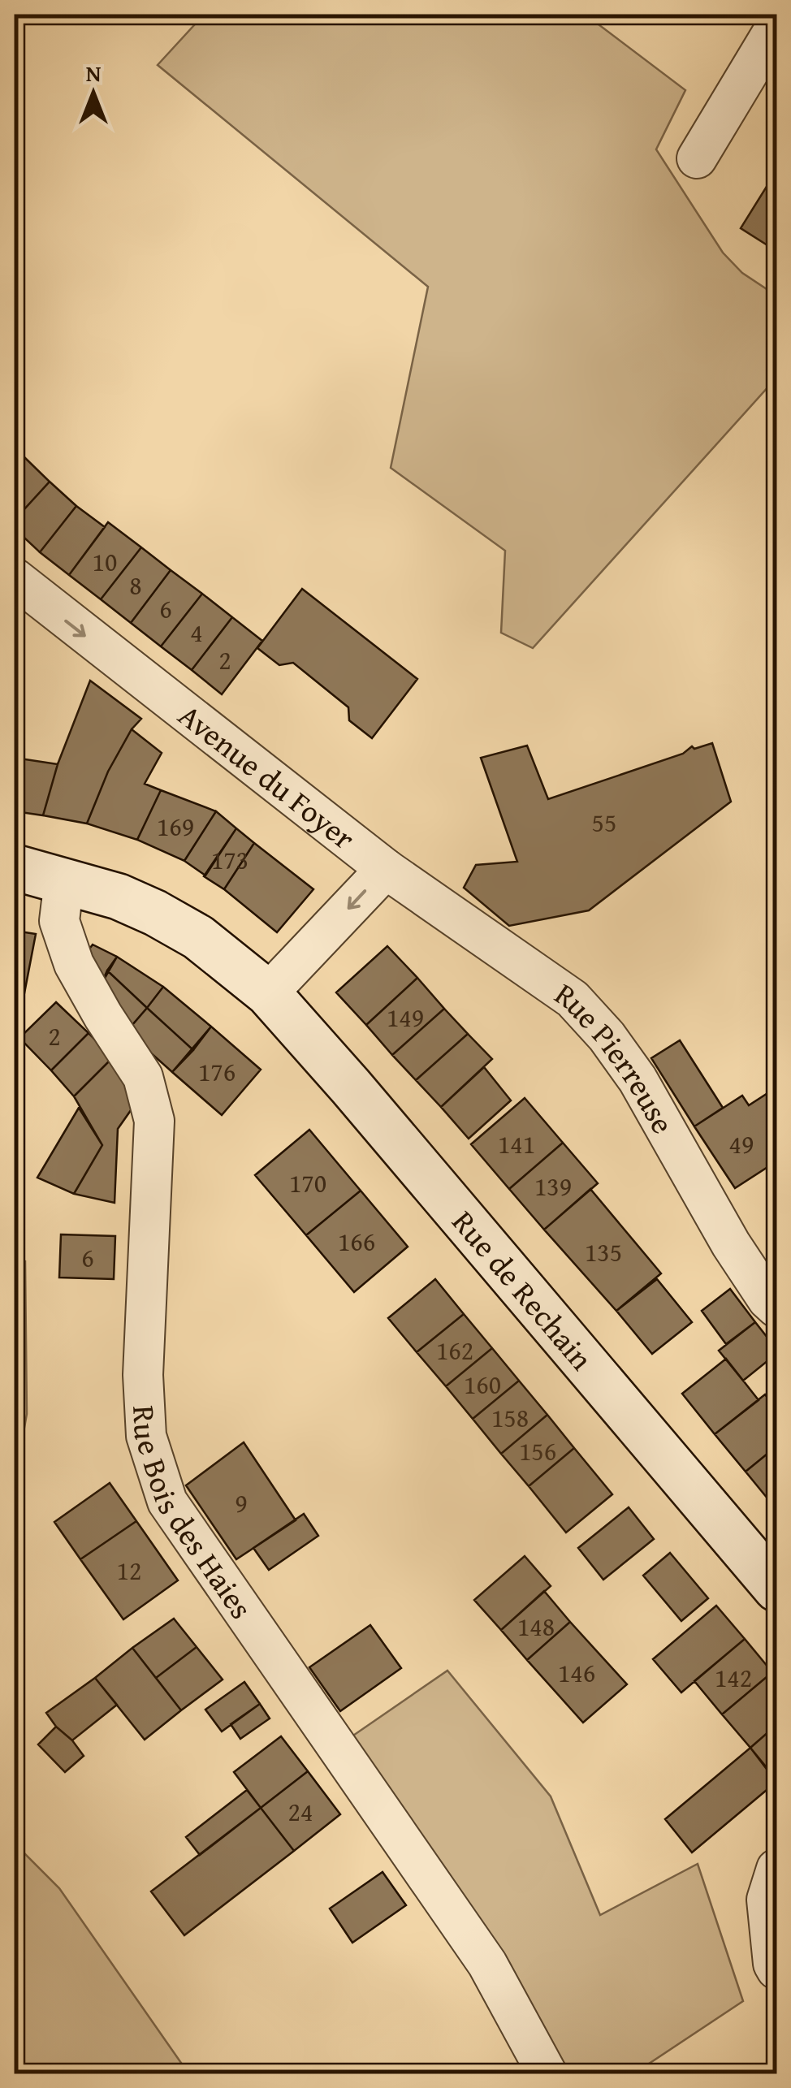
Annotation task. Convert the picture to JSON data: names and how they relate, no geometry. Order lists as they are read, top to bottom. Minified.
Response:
{"streets":{"main road":["Rue de Rechain"],"street":["Avenue du Foyer","Rue Pierreuse","Rue Bois des Haies"]},"crossings":[["Avenue du Foyer","Rue Pierreuse"],["Avenue du Foyer","Rue de Rechain"],["Rue de Rechain","Rue Bois des Haies"]],"house_numbers":["10","8","6","4","2","55","169","173","149","2","176","141","49","170","139","166","135","6","162","160","158","156","9","12","148","146","142","24"],"north":"top"}
